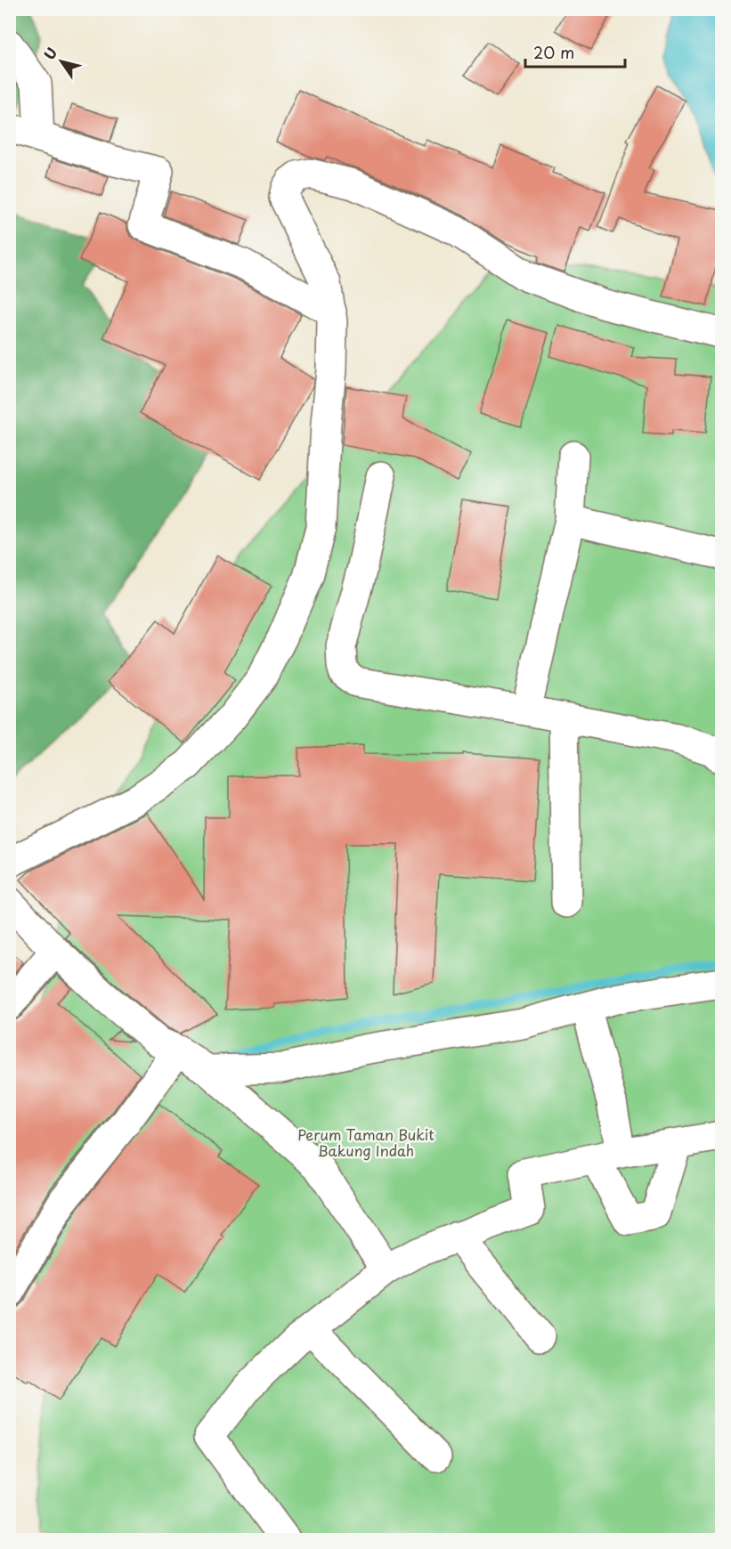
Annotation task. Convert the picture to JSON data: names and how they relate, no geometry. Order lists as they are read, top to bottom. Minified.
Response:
{"parks":["Perum Taman Bukit Bakung Indah"],"scale_bar":"20 m","north":"top left"}
